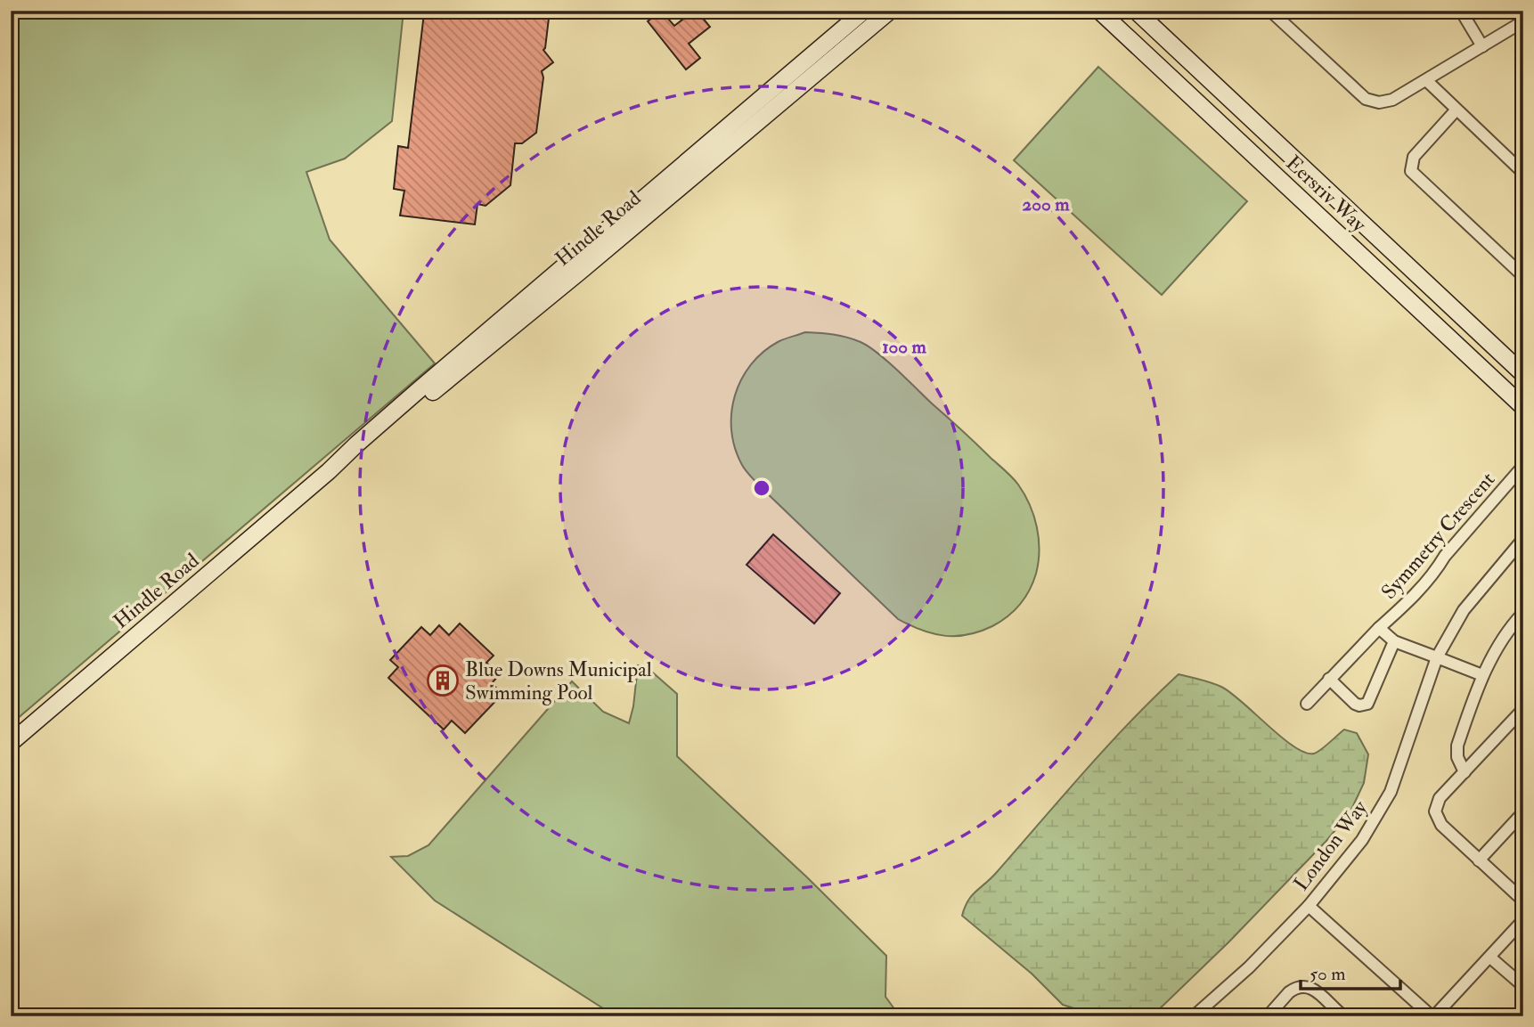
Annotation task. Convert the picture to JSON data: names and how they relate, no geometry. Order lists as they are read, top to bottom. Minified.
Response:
{"streets":{"main road":["Eersriv Way","Hindle Road"],"street":["Symmetry Crescent","London Way"]},"crossings":[["Symmetry Crescent","London Way"]],"places":{"building":["Blue Downs Municipal Swimming Pool"]},"scale_bar":"50 m","rings":["200 m","100 m"]}
